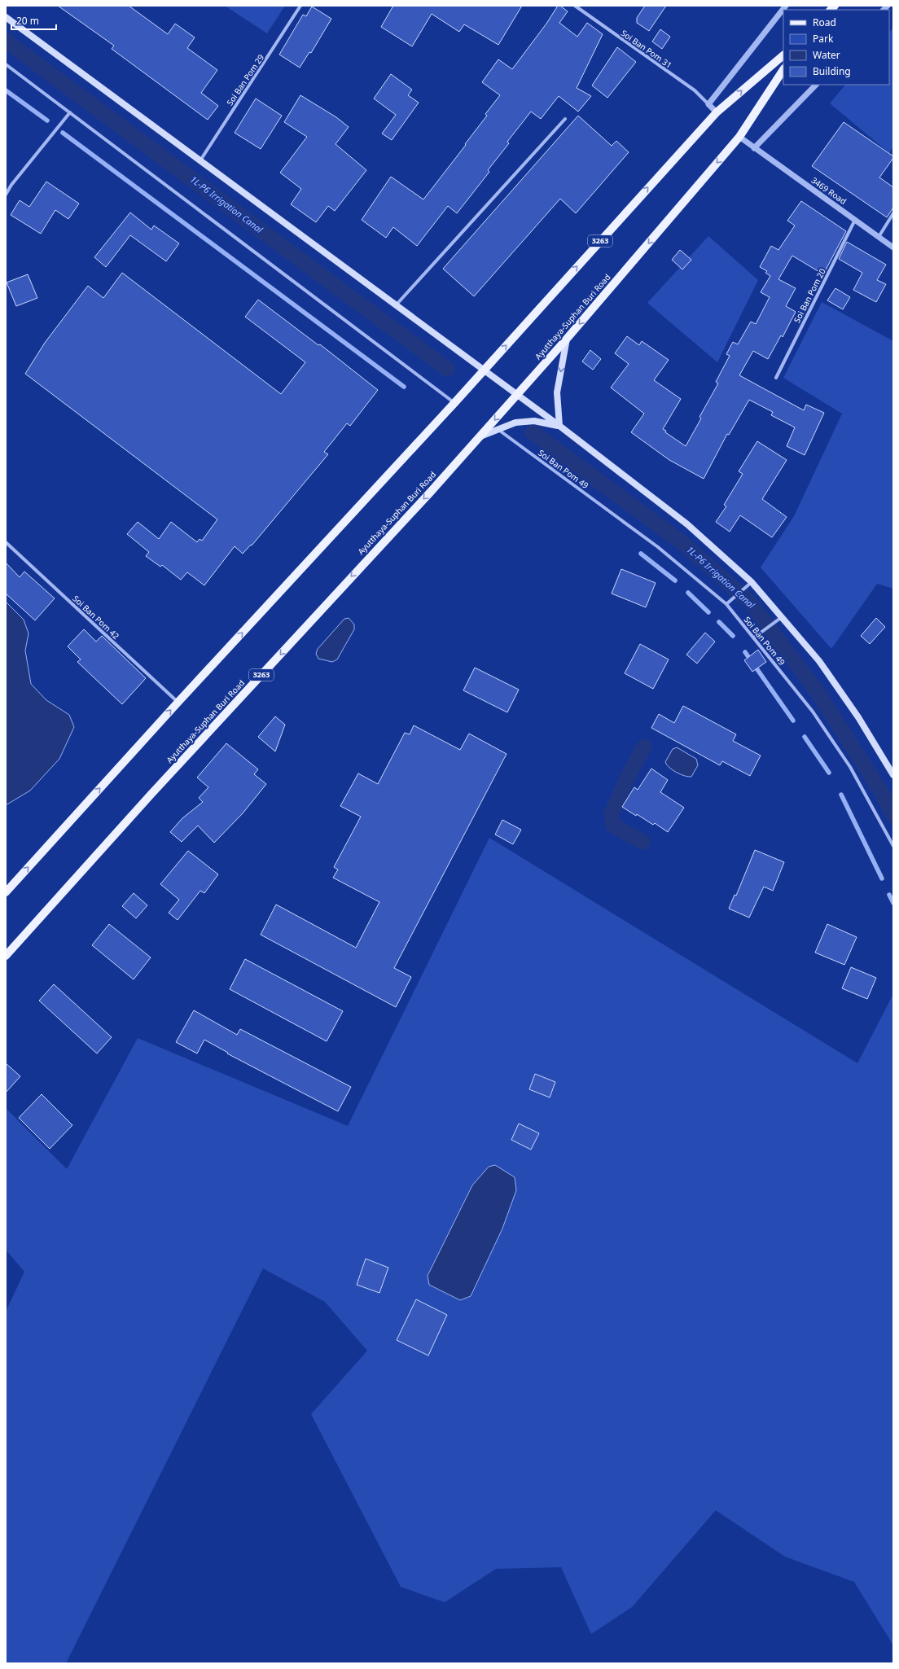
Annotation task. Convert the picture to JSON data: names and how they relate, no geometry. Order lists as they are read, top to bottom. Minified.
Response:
{"streets":{"main road":["3263","Ayutthaya-Suphan Buri Road"],"street":["Soi Ban Pom 31","Soi Ban Pom 29","3469 Road","Soi Ban Pom 20","Soi Ban Pom 49","Soi Ban Pom 42"]},"crossings":[["3469 Road","Soi Ban Pom 20"],["3469 Road","Ayutthaya-Suphan Buri Road"],["3263","Soi Ban Pom 42"]],"water":["1L-P6 Irrigation Canal"],"legend":["Road","Park","Water","Building"],"scale_bar":"20 m"}
